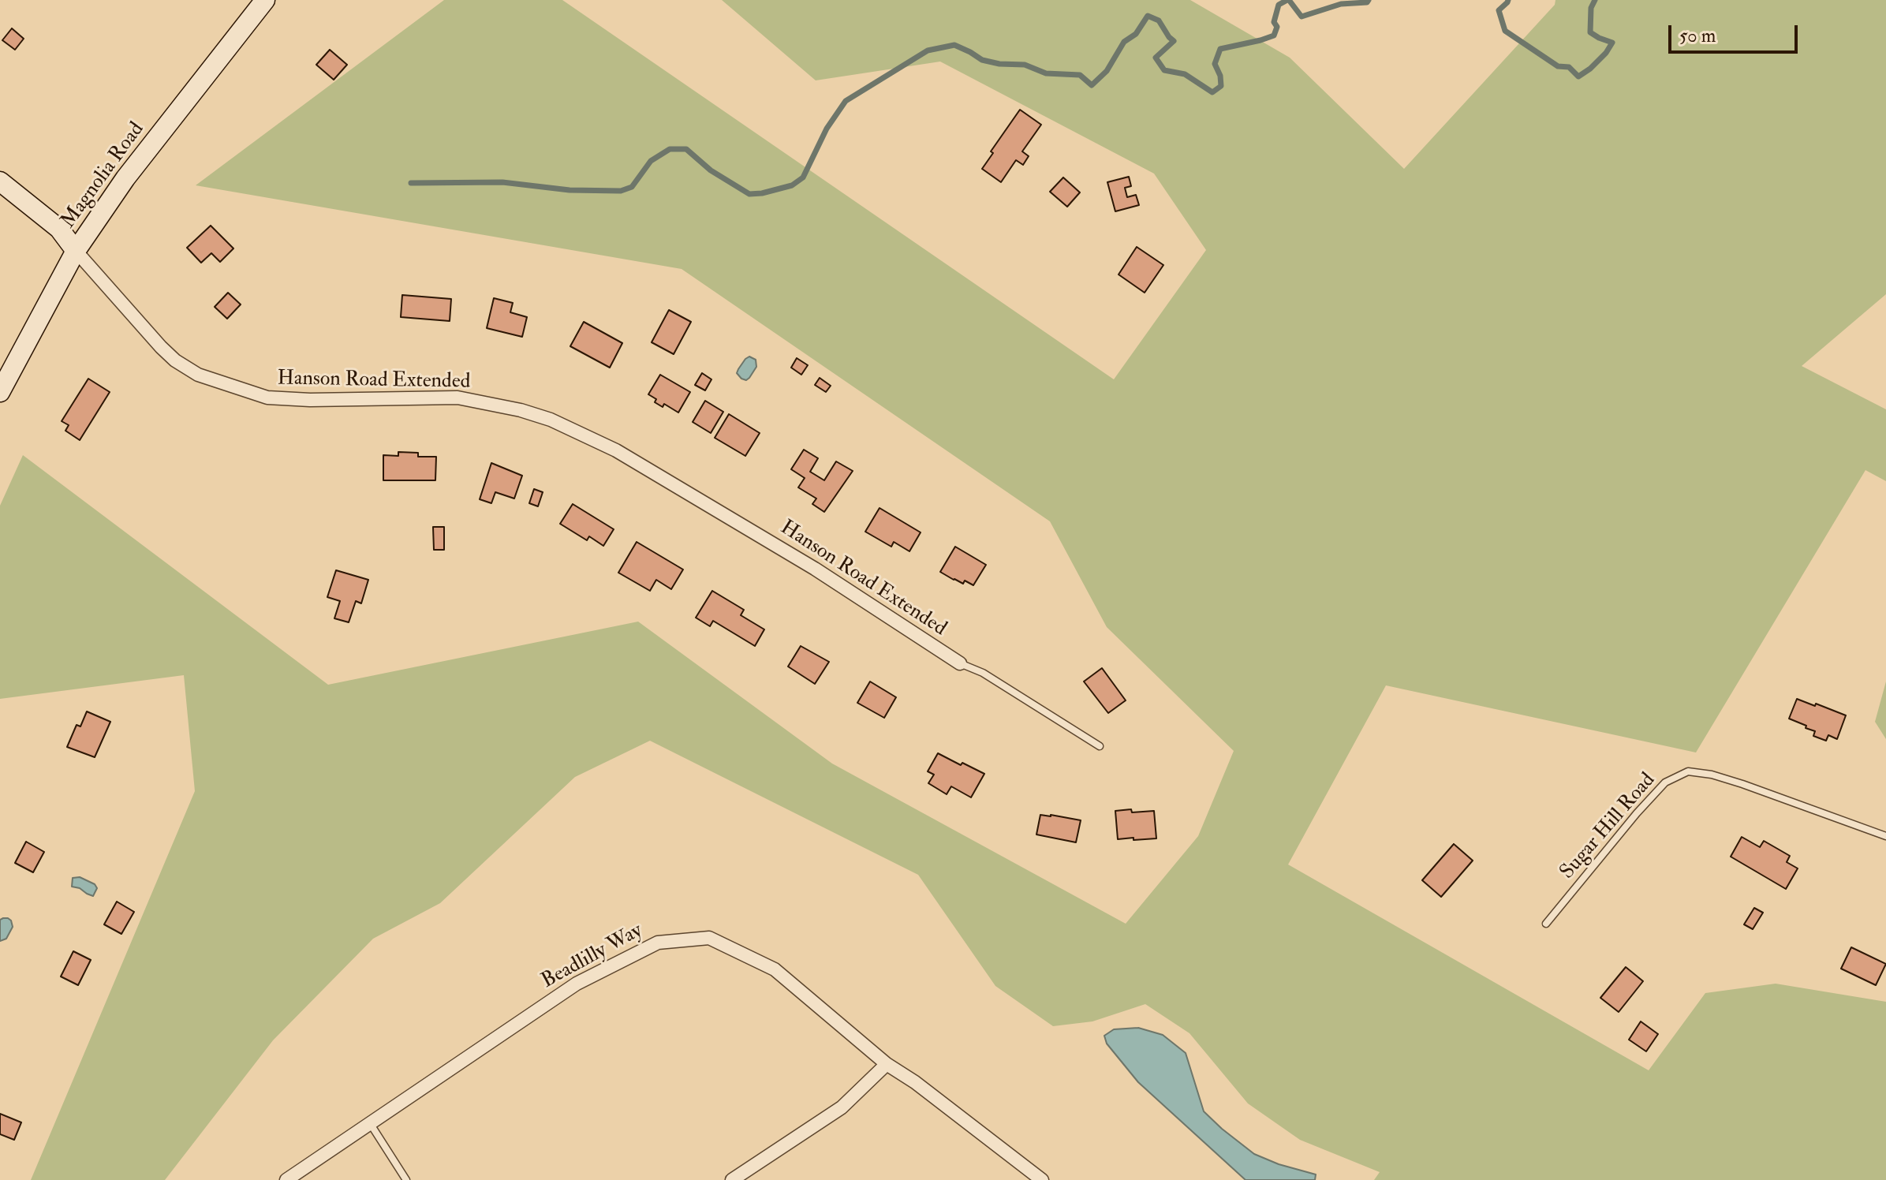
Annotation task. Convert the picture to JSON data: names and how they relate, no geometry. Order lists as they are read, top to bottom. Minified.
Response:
{"streets":{"main road":["Magnolia Road"],"street":["Hanson Road Extended","Beadlilly Way"],"lane":["Sugar Hill Road"]},"crossings":[["Magnolia Road","Hanson Road Extended"]],"scale_bar":"50 m"}
